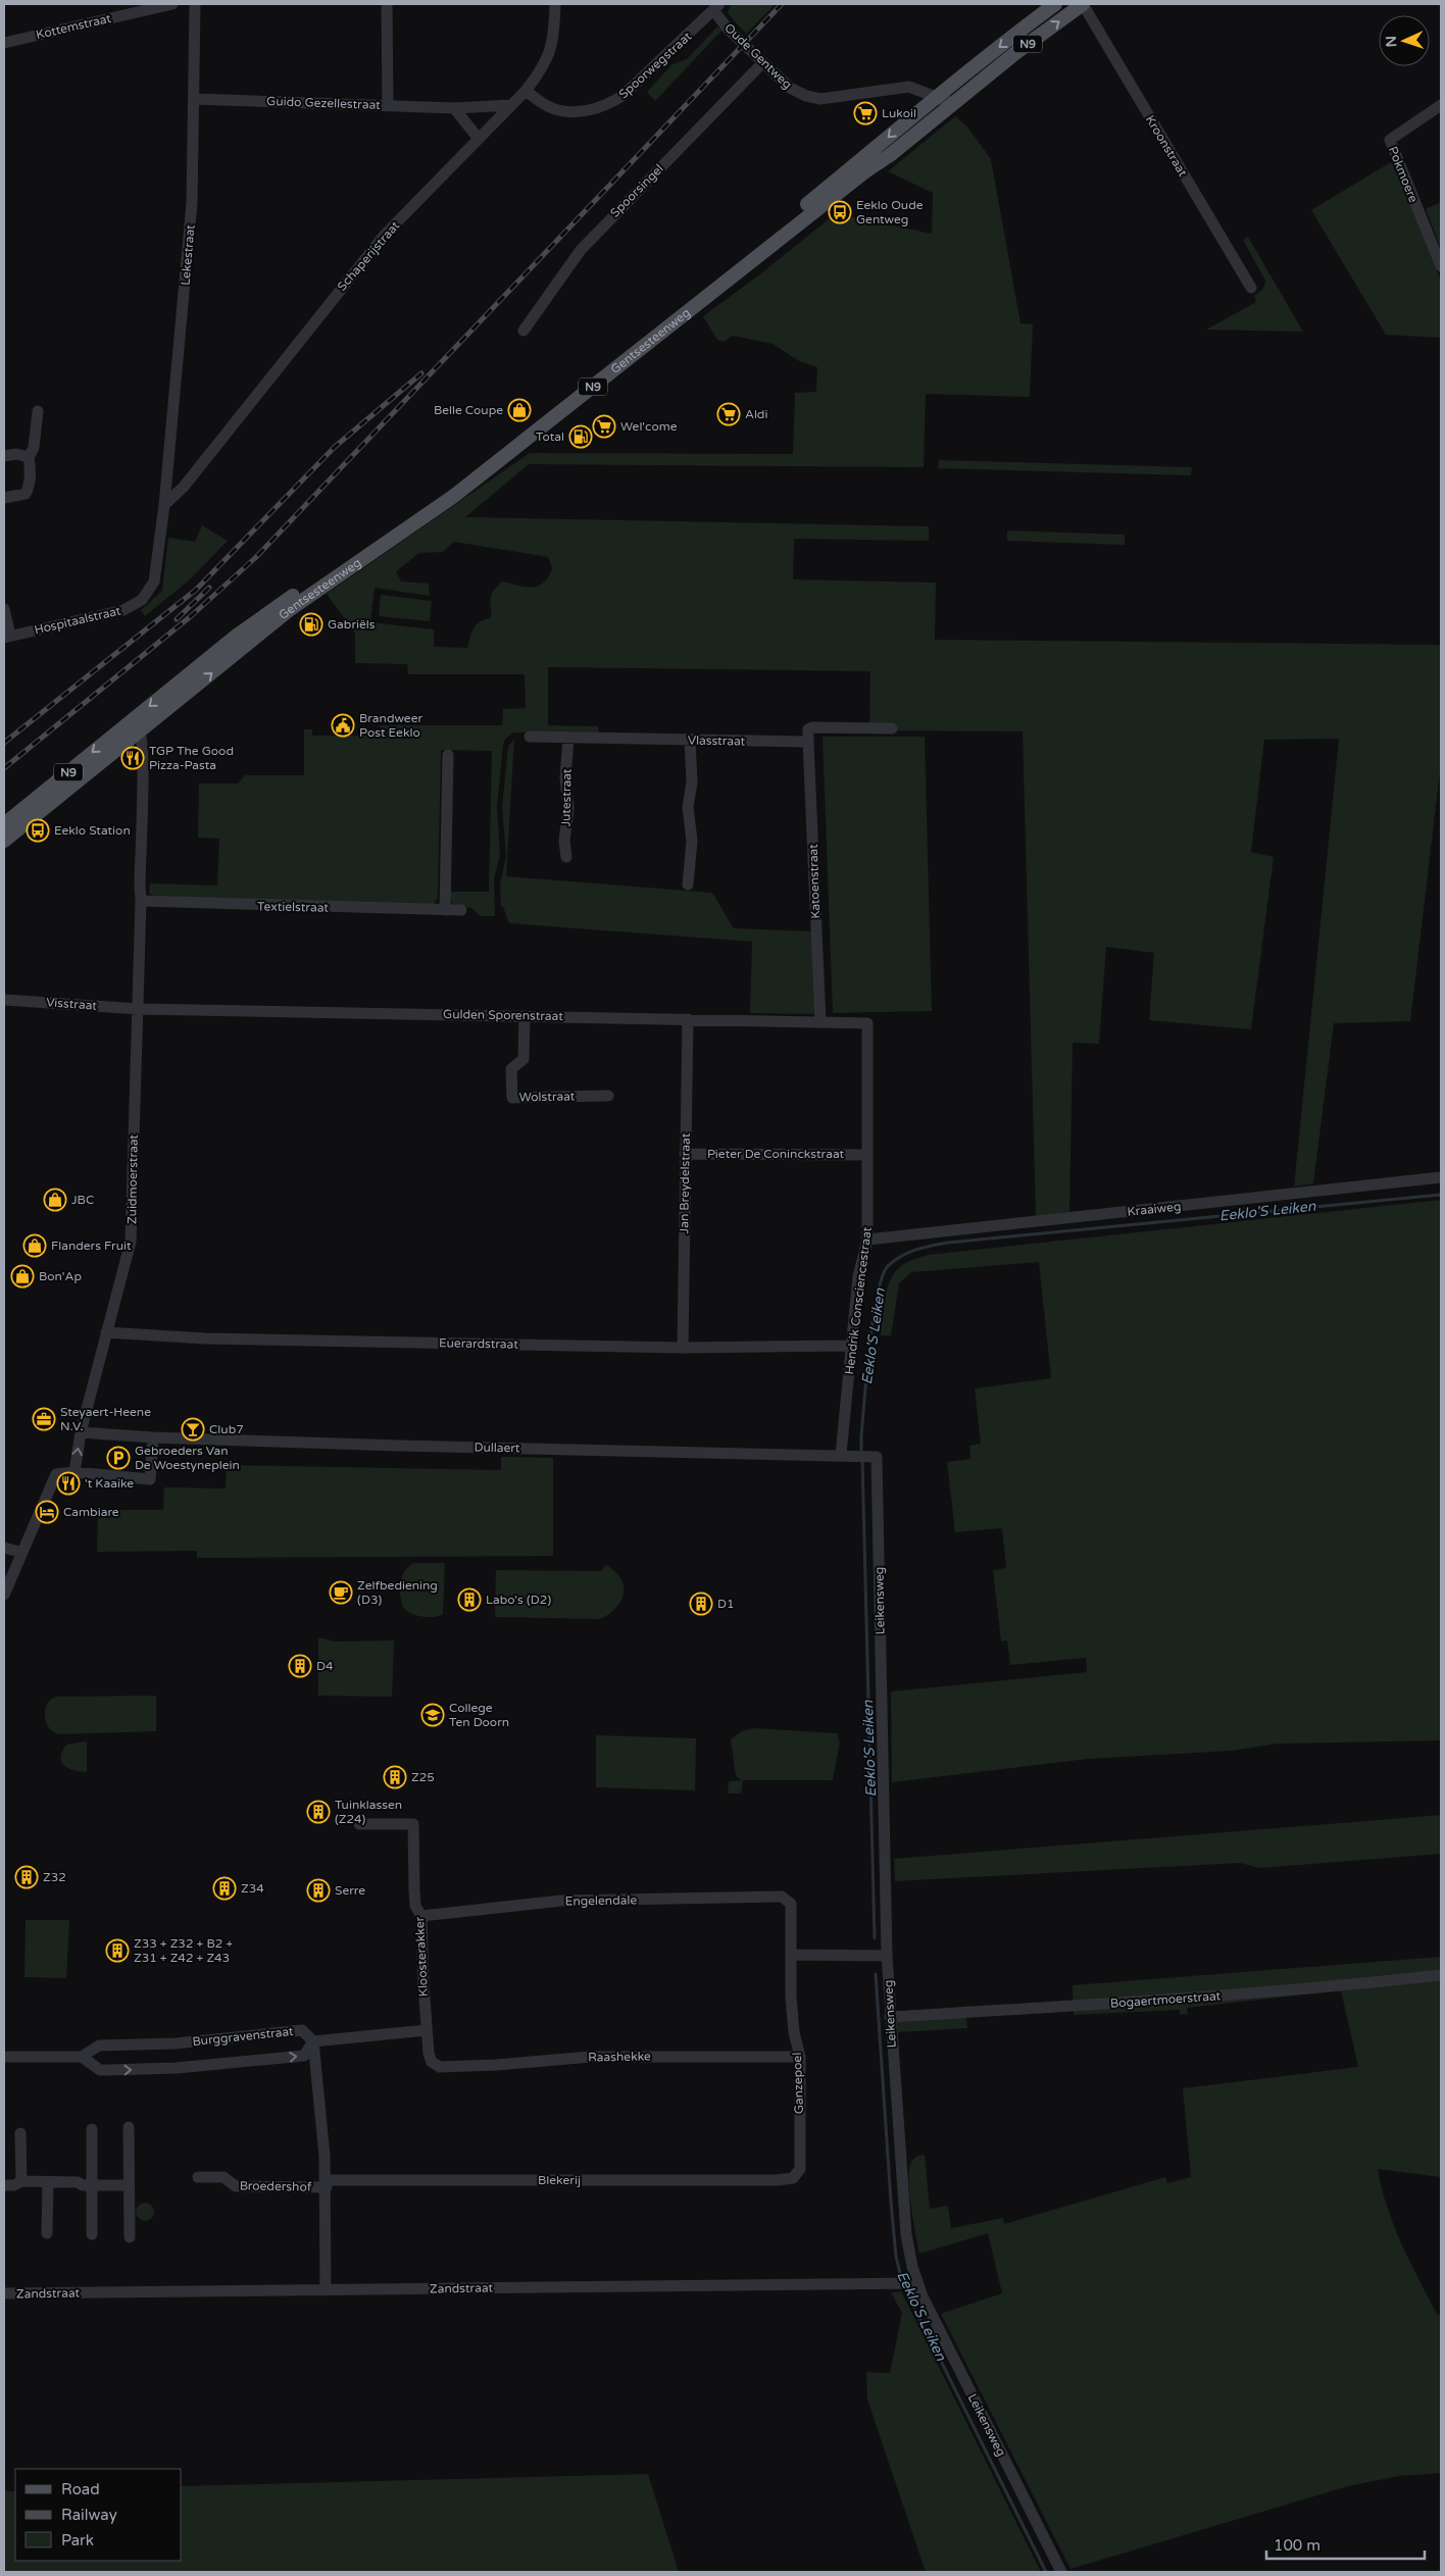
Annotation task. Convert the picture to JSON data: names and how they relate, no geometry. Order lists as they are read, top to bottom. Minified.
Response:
{"streets":{"main road":["N9","Gentsesteenweg"],"street":["Kottemstraat","Oude Gentweg","Spoorwegstraat","Guido Gezellestraat","Kroonstraat","Pokmoere","Spoorsingel","Lekestraat","Schaperijstraat","Hospitaalstraat","Vlasstraat","Jutestraat","Katoenstraat","Textielstraat","Visstraat","Gulden Sporenstraat","Wolstraat","Pieter De Coninckstraat","Zuidmoerstraat","Jan Breydelstraat","Kraaiweg","Hendrik Consciencestraat","Euerardstraat","Dullaert","Leikensweg","Engelendale","Kloosterakker","Bogaertmoerstraat","Burggravenstraat","Raashekke","Ganzepoel","Blekerij","Broedershof","Zandstraat"]},"crossings":[["N9","Gentsesteenweg"],["N9","Zuidmoerstraat"],["Oude Gentweg","Spoorwegstraat"],["Oude Gentweg","Spoorsingel"],["Oude Gentweg","Gentsesteenweg"],["Spoorwegstraat","Schaperijstraat"],["Guido Gezellestraat","Lekestraat"],["Guido Gezellestraat","Schaperijstraat"],["Kroonstraat","Gentsesteenweg"],["Lekestraat","Schaperijstraat"],["Lekestraat","Hospitaalstraat"],["Schaperijstraat","Hospitaalstraat"],["Gentsesteenweg","Zuidmoerstraat"],["Vlasstraat","Jutestraat"],["Vlasstraat","Katoenstraat"],["Katoenstraat","Gulden Sporenstraat"],["Textielstraat","Zuidmoerstraat"],["Visstraat","Gulden Sporenstraat"],["Visstraat","Zuidmoerstraat"],["Gulden Sporenstraat","Wolstraat"],["Gulden Sporenstraat","Zuidmoerstraat"],["Gulden Sporenstraat","Jan Breydelstraat"],["Gulden Sporenstraat","Hendrik Consciencestraat"],["Pieter De Coninckstraat","Jan Breydelstraat"],["Pieter De Coninckstraat","Hendrik Consciencestraat"],["Zuidmoerstraat","Euerardstraat"],["Jan Breydelstraat","Euerardstraat"],["Kraaiweg","Hendrik Consciencestraat"],["Hendrik Consciencestraat","Euerardstraat"],["Hendrik Consciencestraat","Dullaert"],["Hendrik Consciencestraat","Leikensweg"],["Dullaert","Leikensweg"],["Leikensweg","Bogaertmoerstraat"],["Leikensweg","Zandstraat"],["Engelendale","Kloosterakker"],["Engelendale","Ganzepoel"],["Kloosterakker","Raashekke"],["Raashekke","Ganzepoel"],["Ganzepoel","Blekerij"],["Blekerij","Broedershof"]],"water":["Eeklo'S Leiken"],"places":{"supermarket":["Lukoil","Aldi","Wel'come"],"bus stop":["Eeklo Oude Gentweg","Eeklo Station"],"shop":["Belle Coupe","JBC","Flanders Fruit","Bon'Ap"],"fuel station":["Total","Gabriëls"],"public building":["Brandweer Post Eeklo"],"restaurant":["TGP The Good Pizza-Pasta","'t Kaaike"],"office":["Steyaert-Heene N.V."],"bar":["Club7"],"parking":["Gebroeders Van De Woestyneplein"],"hotel":["Cambiare"],"cafe":["Zelfbediening (D3)"],"building":["Labo's (D2)","D1","D4","Z25","Tuinklassen (Z24)","Z32","Z34","Serre","Z33 + Z32 + B2 + Z31 + Z42 + Z43"],"school or university":["College Ten Doorn"]},"legend":["Road","Railway","Park"],"scale_bar":"100 m","north":"left"}
